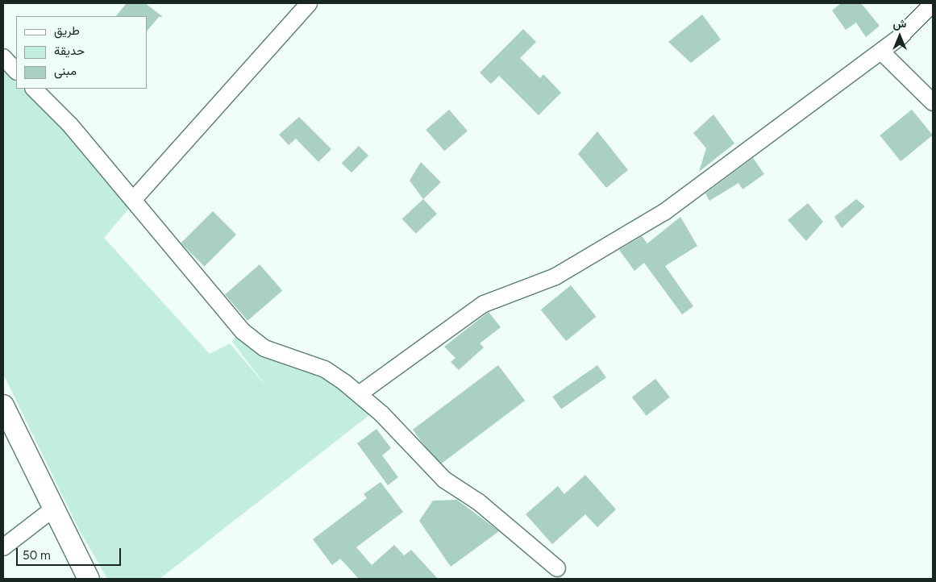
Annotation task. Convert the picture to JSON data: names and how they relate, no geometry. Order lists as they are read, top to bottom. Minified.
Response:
{"legend":["طريق","حديقة","مبنى"],"scale_bar":"50 m","north":"top"}
